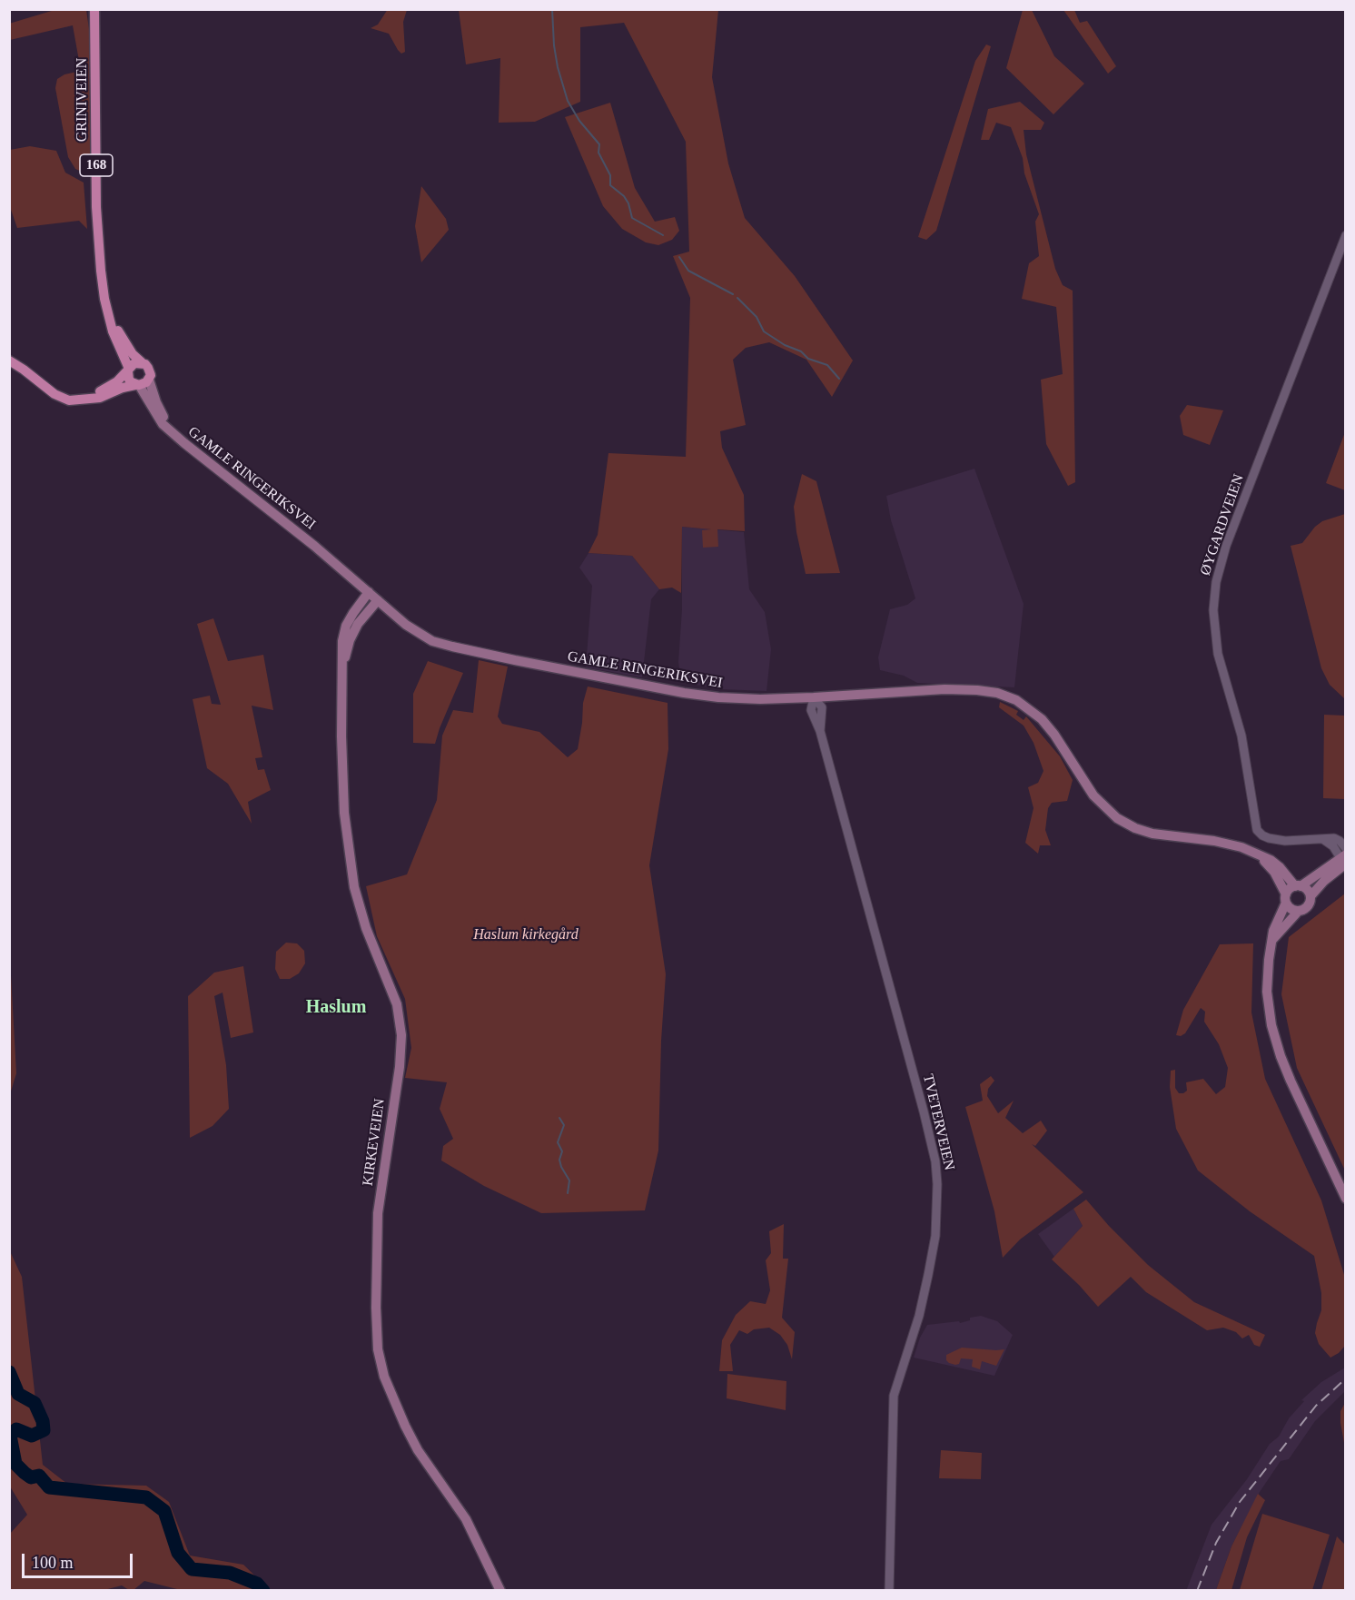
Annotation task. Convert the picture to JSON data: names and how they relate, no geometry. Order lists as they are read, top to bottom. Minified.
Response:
{"streets":{"main road":["GRINIVEIEN","168","GAMLE RINGERIKSVEI","KIRKEVEIEN"],"street":["ØYGARDVEIEN","TVETERVEIEN"]},"crossings":[["GRINIVEIEN","168"],["GRINIVEIEN","GAMLE RINGERIKSVEI"],["168","GAMLE RINGERIKSVEI"],["GAMLE RINGERIKSVEI","TVETERVEIEN"],["GAMLE RINGERIKSVEI","KIRKEVEIEN"]],"districts":["Haslum"],"parks":["Haslum kirkegård"],"scale_bar":"100 m"}
